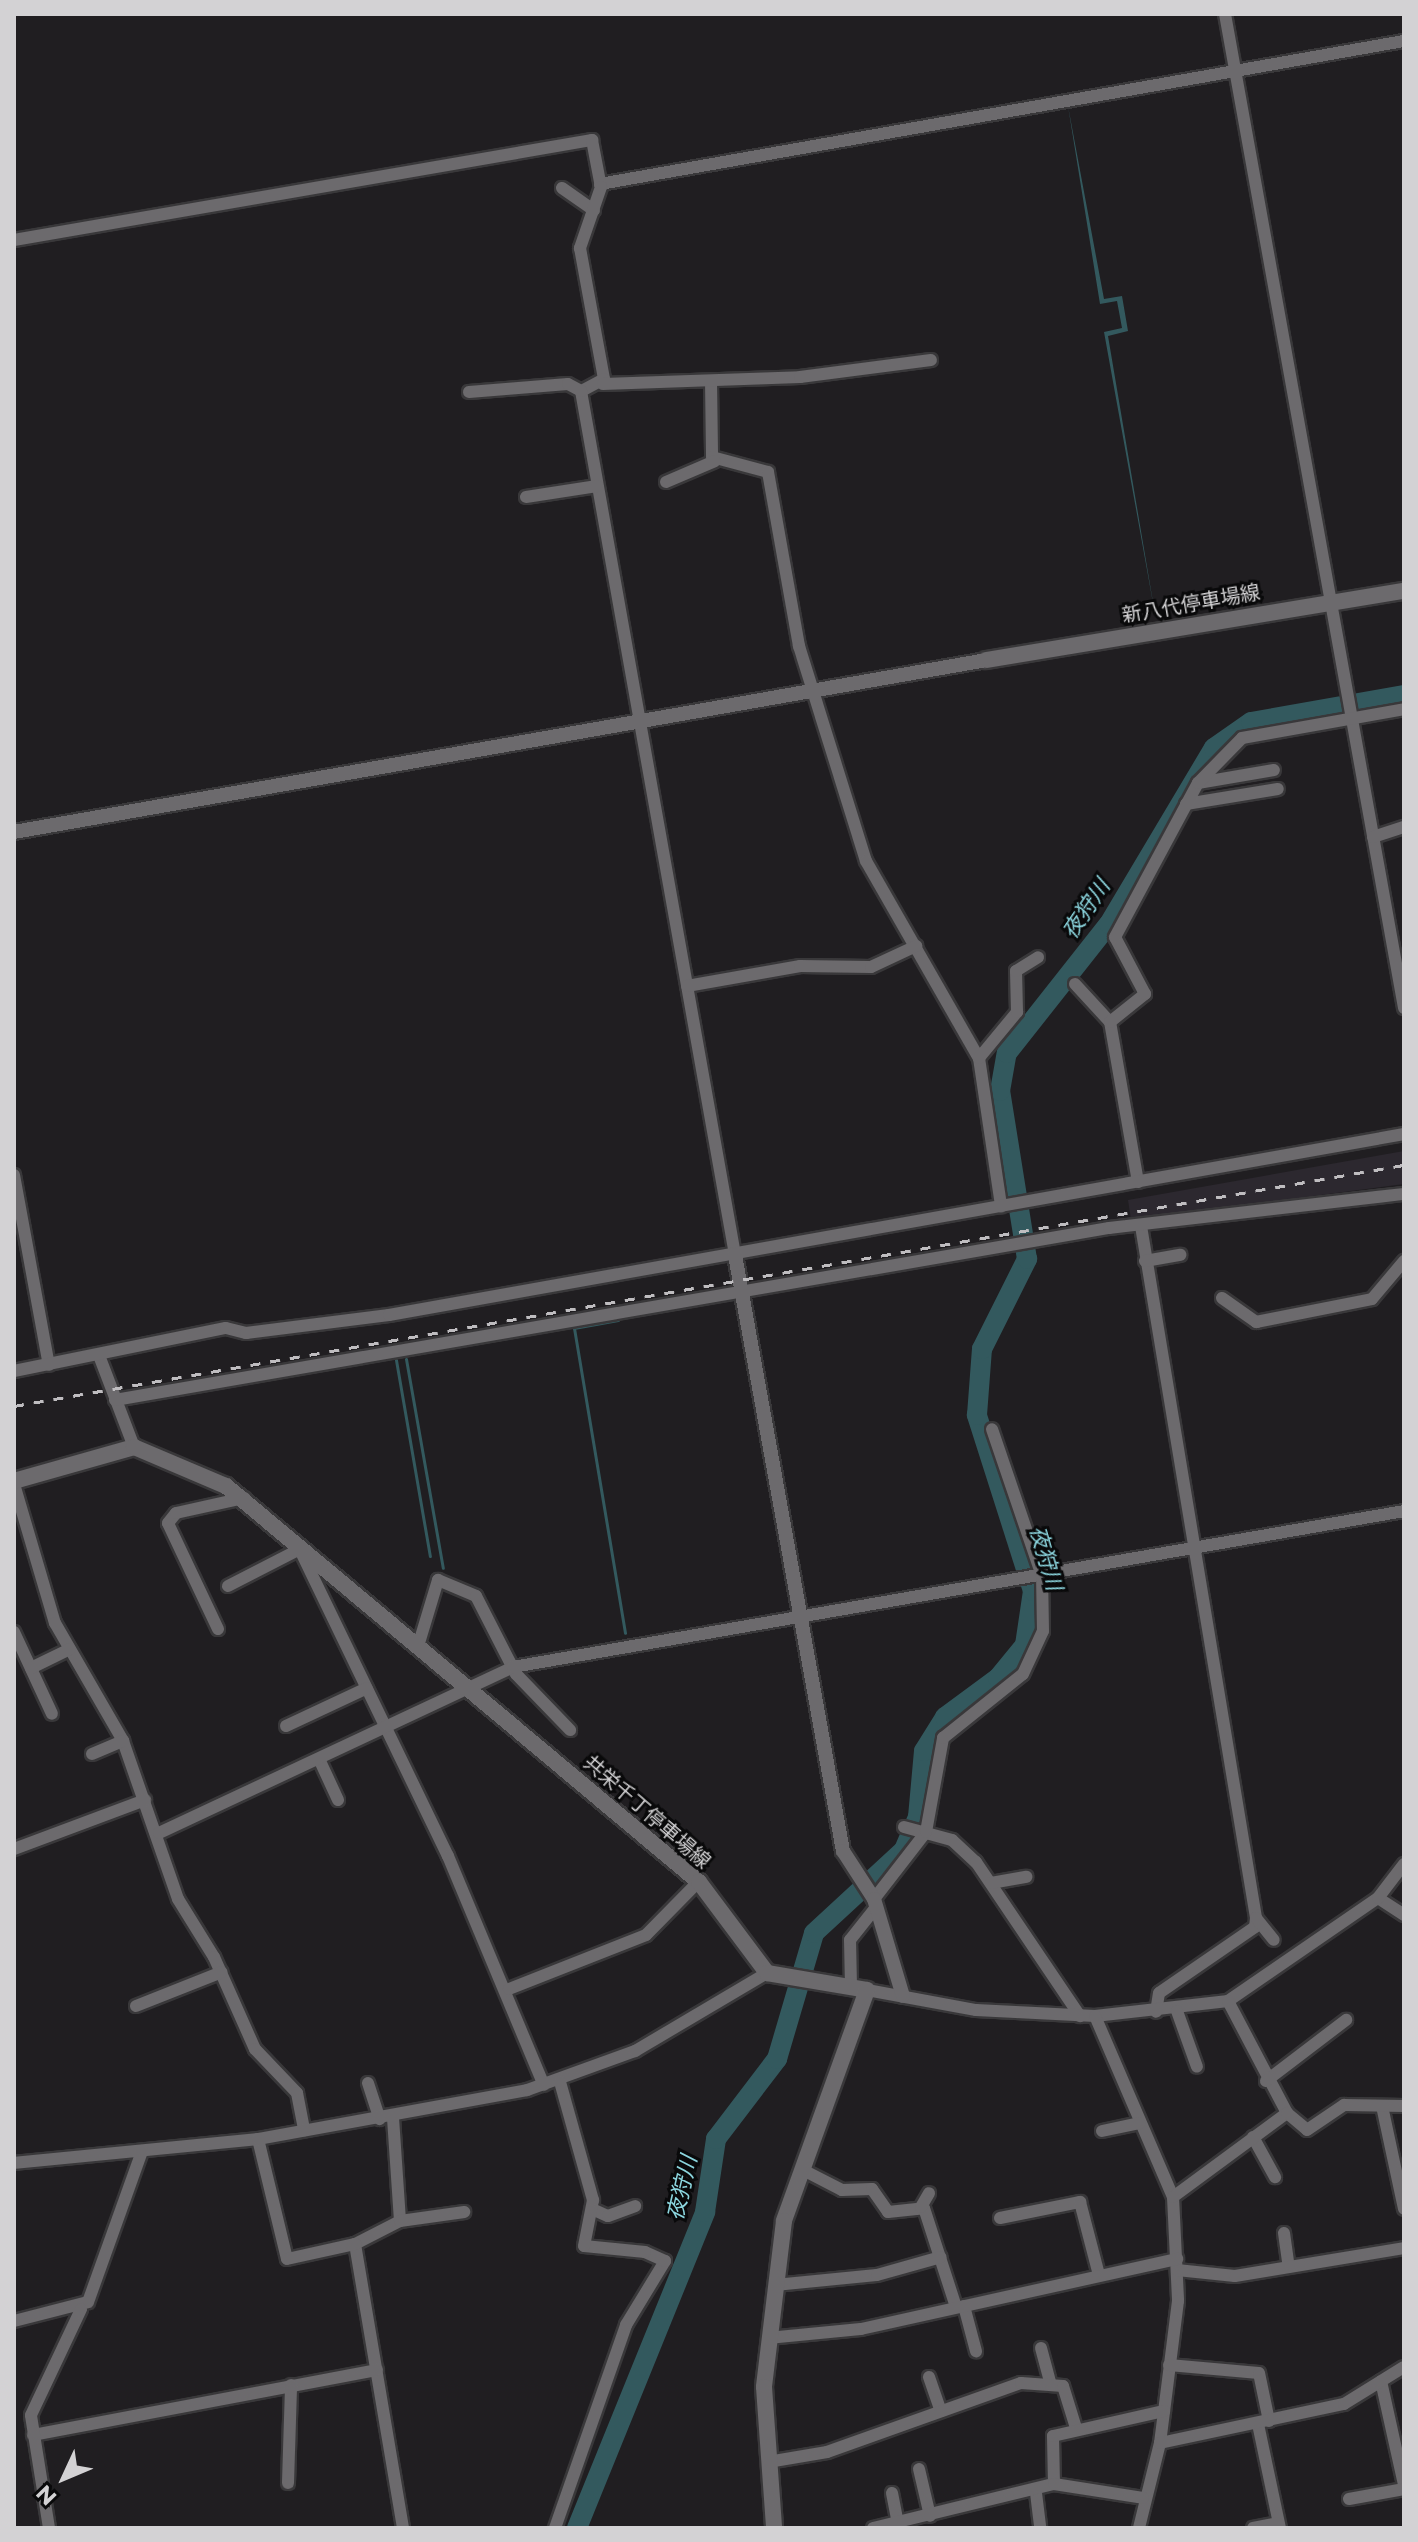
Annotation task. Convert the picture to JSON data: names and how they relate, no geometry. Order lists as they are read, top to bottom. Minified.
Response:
{"streets":{"main road":["新八代停車場線","共栄千丁停車場線"]},"water":["夜狩川"],"north":"bottom left"}
